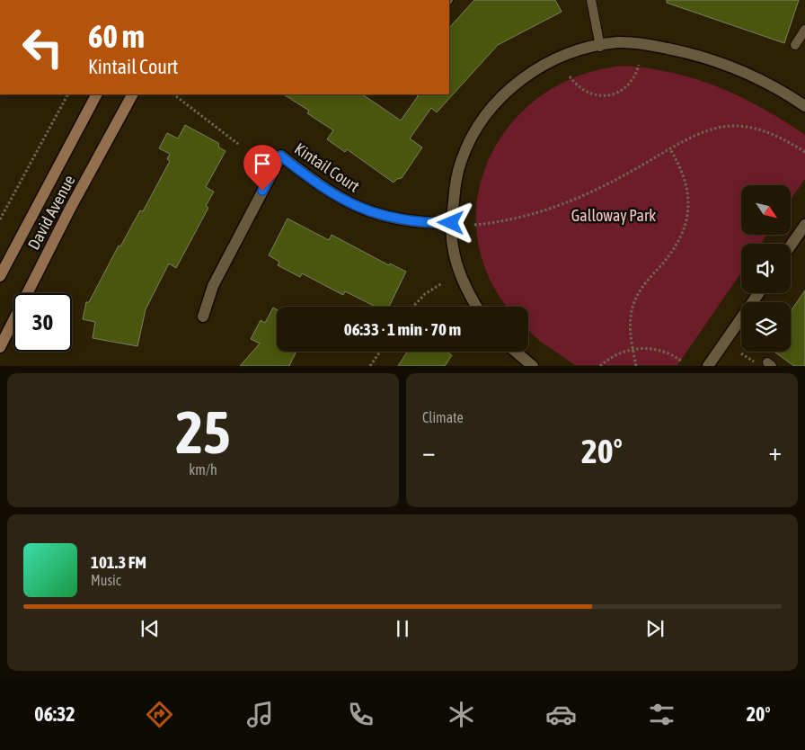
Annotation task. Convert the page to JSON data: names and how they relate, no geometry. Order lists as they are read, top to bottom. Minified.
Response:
{"streets":{"main road":["David Avenue"],"street":["Kintail Court"]},"parks":["Galloway Park"],"north":"bottom right","page":{"turn":["60 m","Kintail Court"],"limit":"30","trip":"06:33 · 1 min · 70 m","tile":[["25","km/h"],"Climate"],"heat":["−","20°","+"],"song":["101.3 FM","Music"],"tabs":["06:32","20°"]}}
